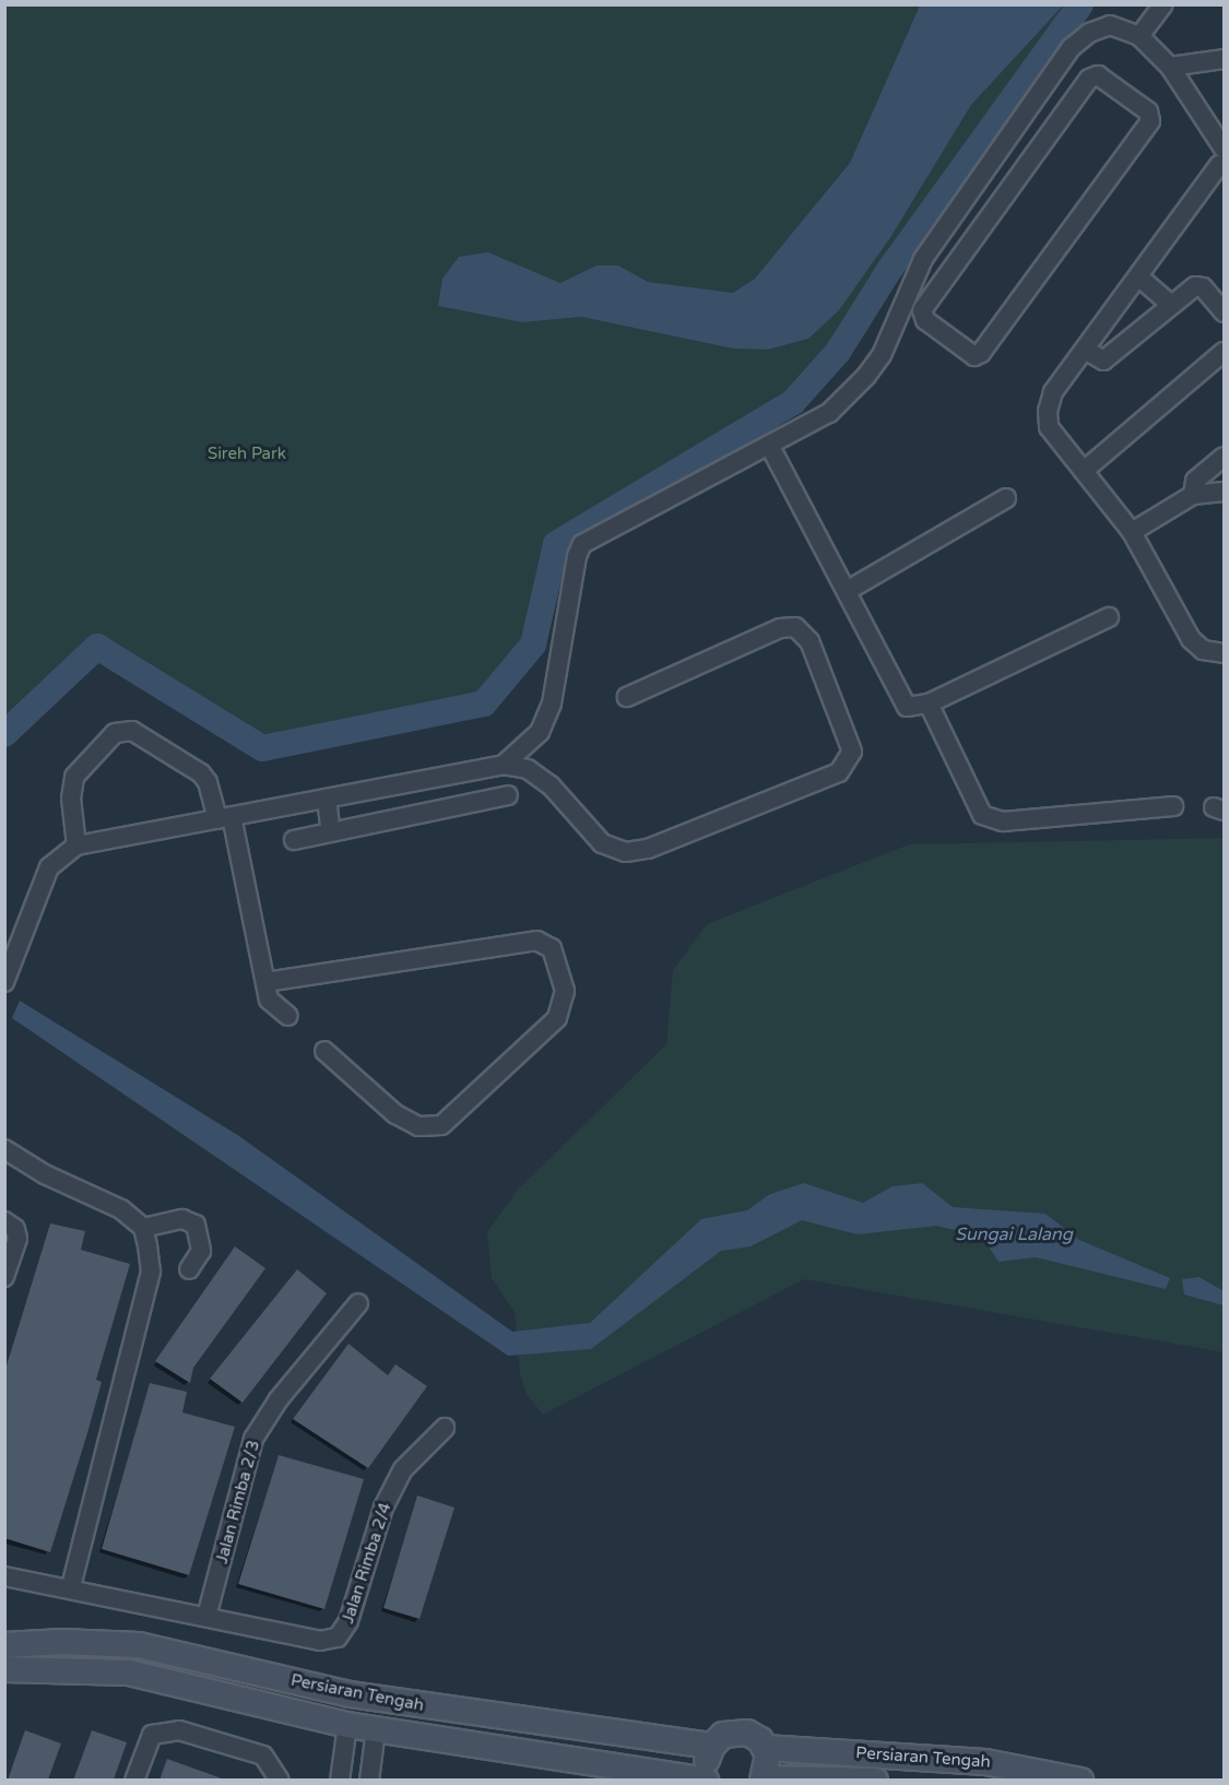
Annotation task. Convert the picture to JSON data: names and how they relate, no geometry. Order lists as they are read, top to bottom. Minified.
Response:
{"streets":{"street":["Jalan Rimba 2/3","Jalan Rimba 2/4","Persiaran Tengah"]},"crossings":[["Jalan Rimba 2/3","Jalan Rimba 2/4"]],"water":["Sungai Lalang"],"parks":["Sireh Park"]}
